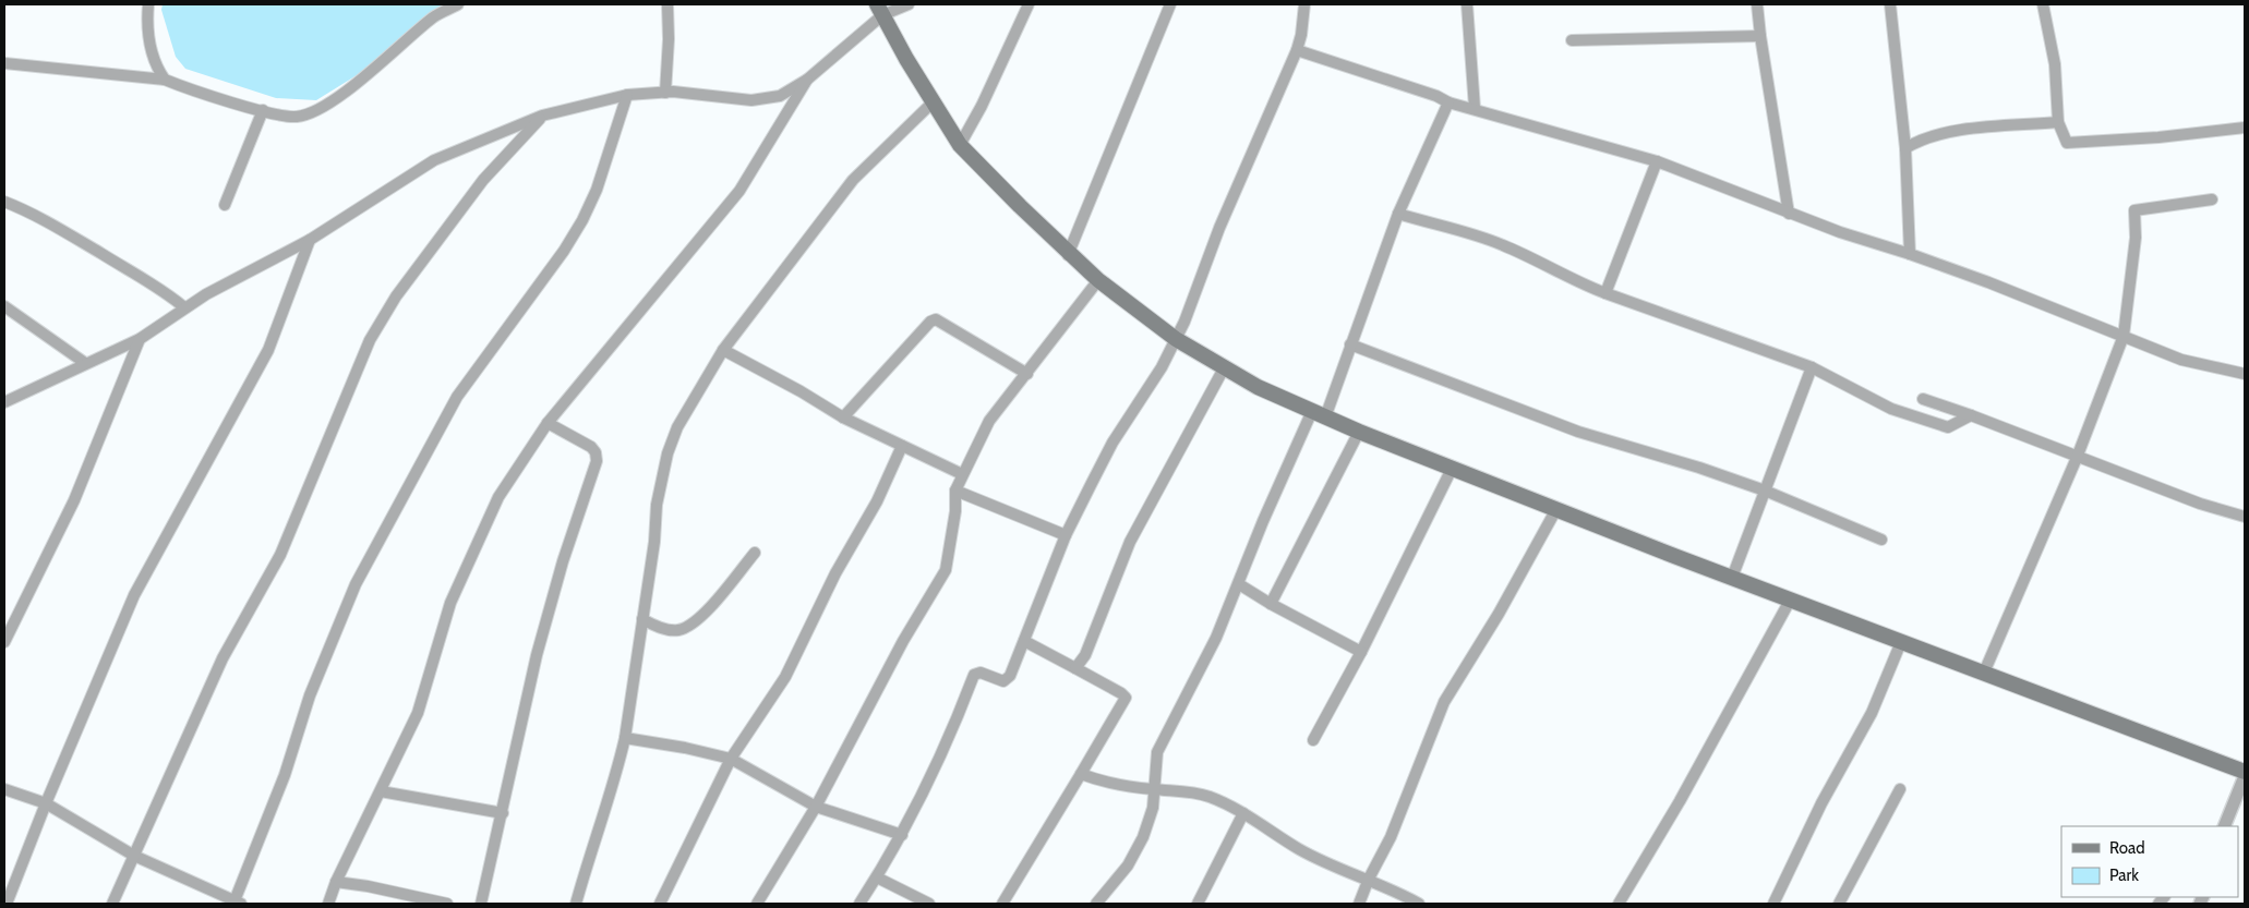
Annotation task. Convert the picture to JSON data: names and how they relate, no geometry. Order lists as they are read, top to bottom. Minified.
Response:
{"legend":["Road","Park"]}
